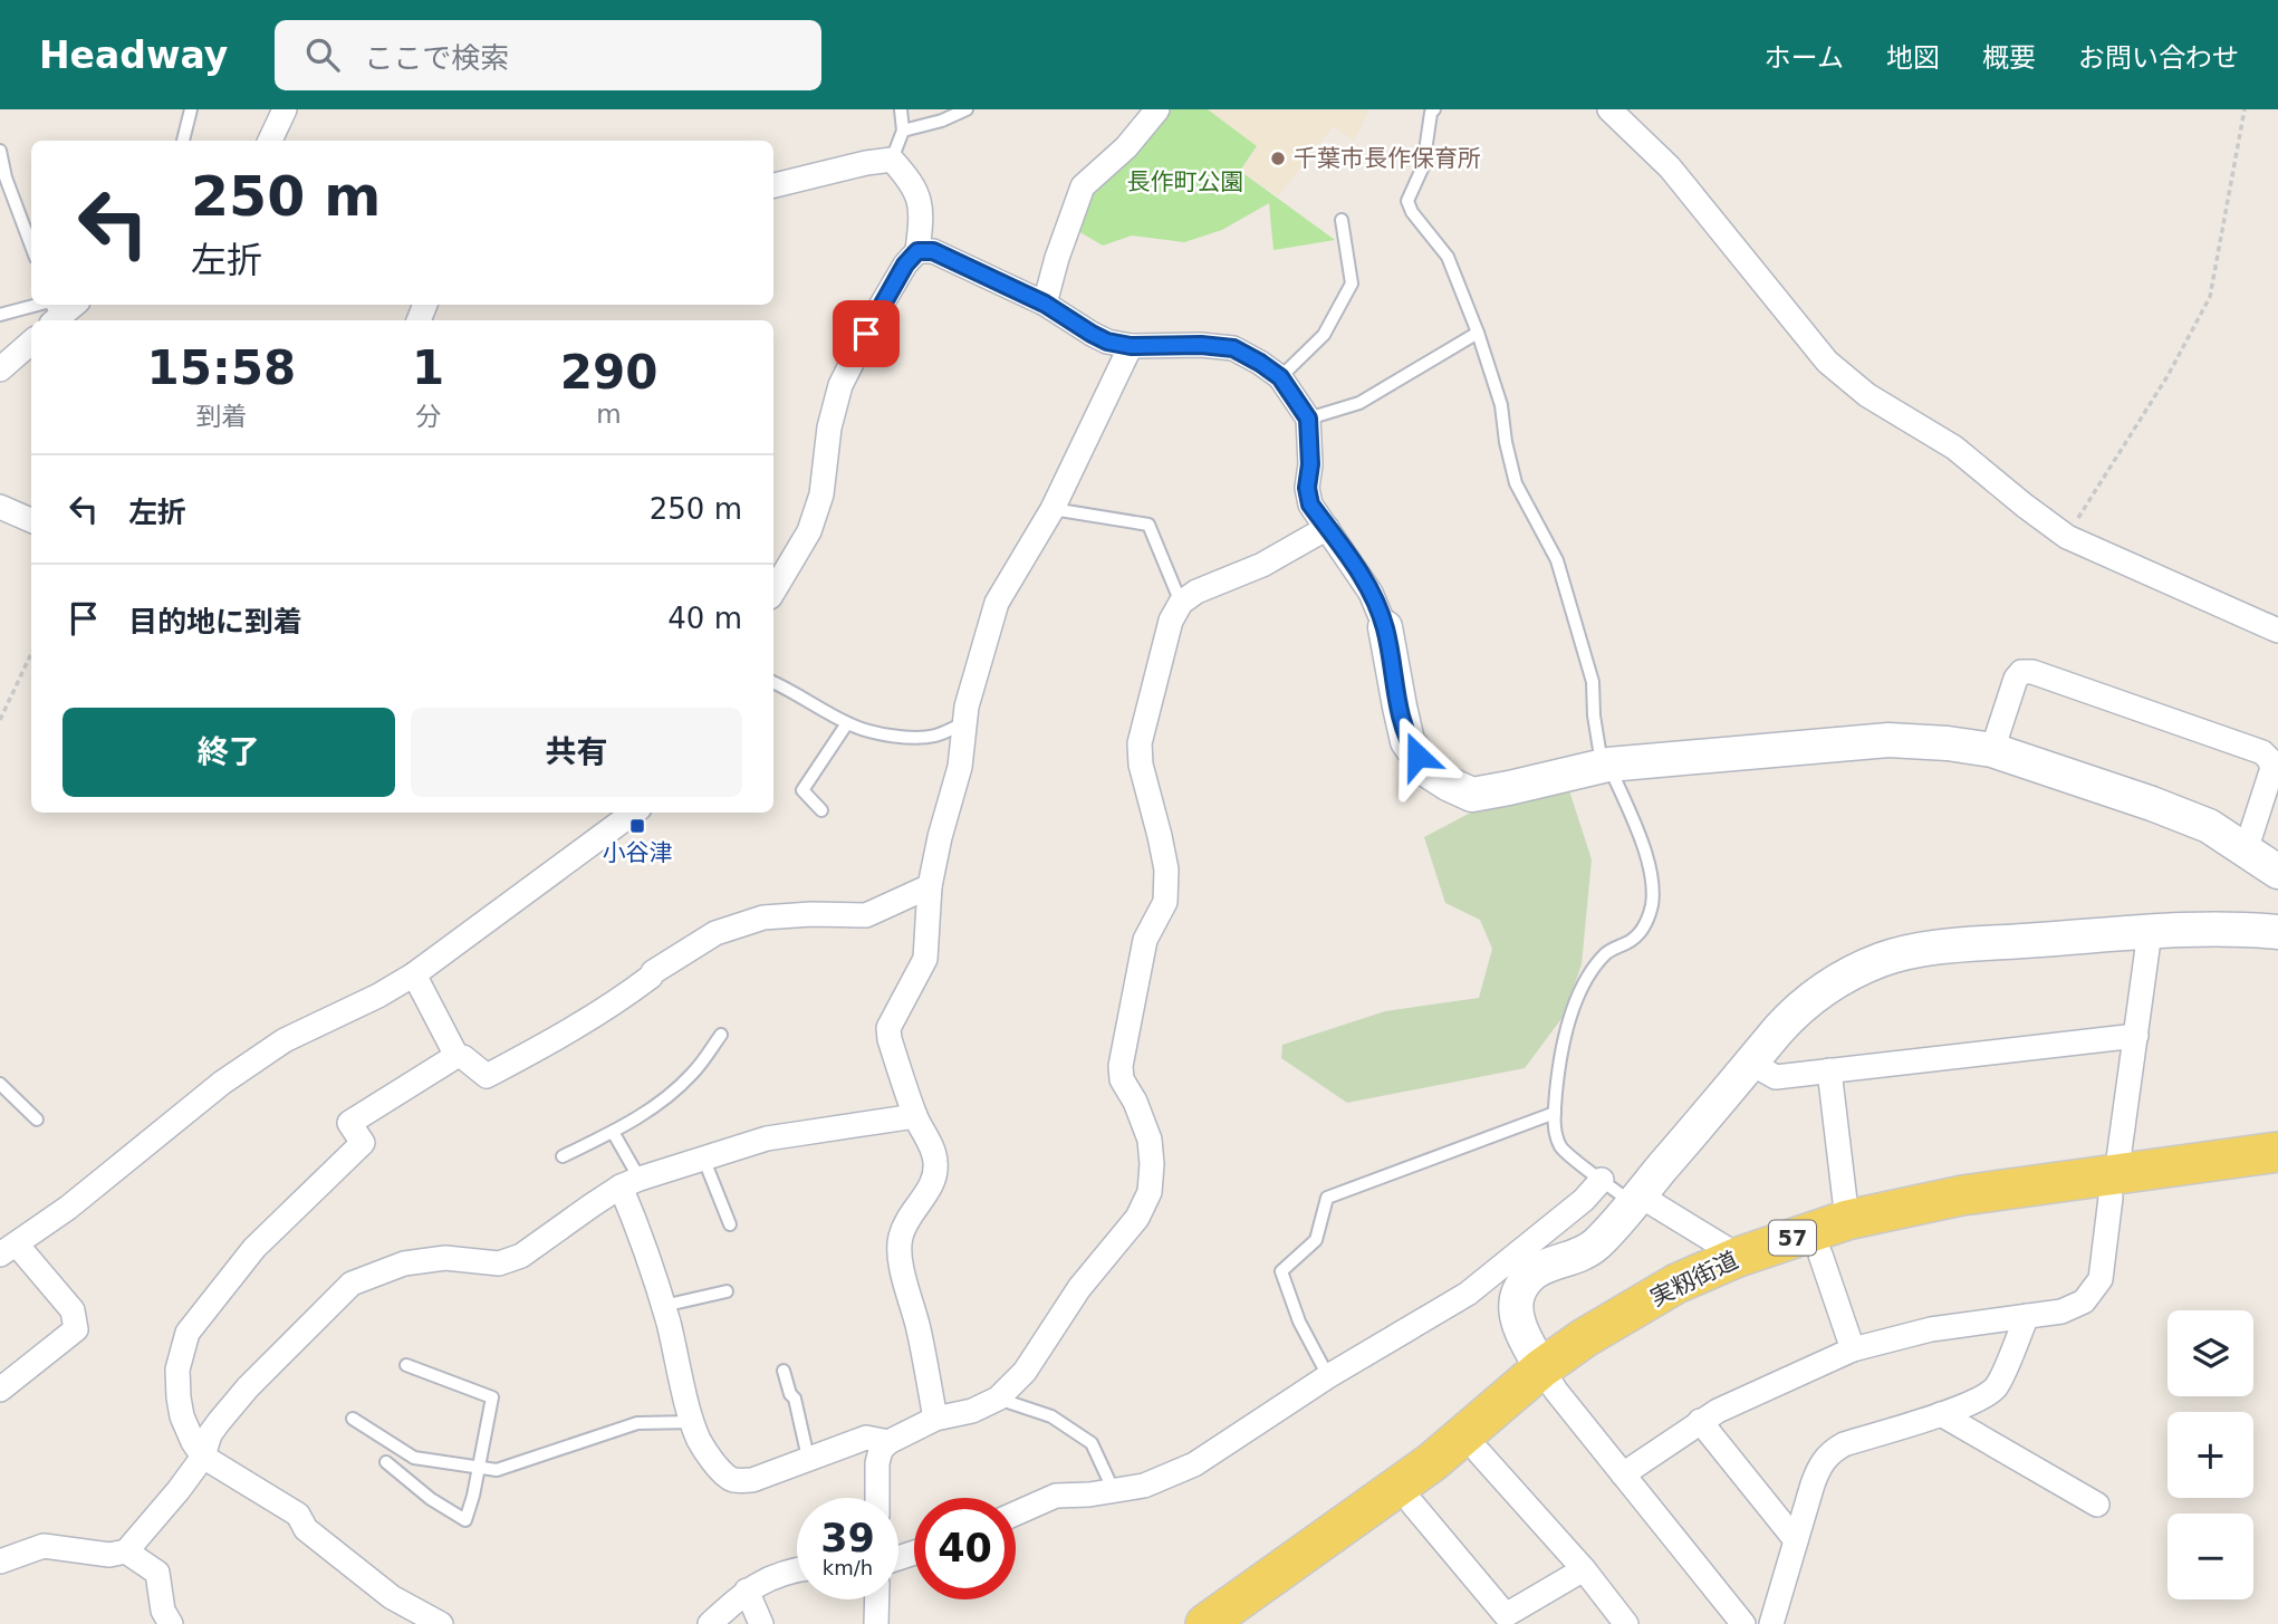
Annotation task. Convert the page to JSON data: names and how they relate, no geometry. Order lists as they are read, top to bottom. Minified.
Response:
{"streets":{"main road":["57","実籾街道"]},"parks":["長作町公園"],"places":{"other":["千葉市長作保育所"],"transit":["小谷津"]},"page":{"header":"Headway","search":"ここで検索","nav":["ホーム","地図","概要","お問い合わせ"],"turn":["250 m","左折"],"eta":["15:58","到着","1","分","290","m"],"list":[{"name":"左折","value":"250 m"},{"name":"目的地に到着","value":"40 m"}],"buttons":["終了","共有"],"map_buttons":["+","−"],"speed":"39 km/h","limit":"40"}}
